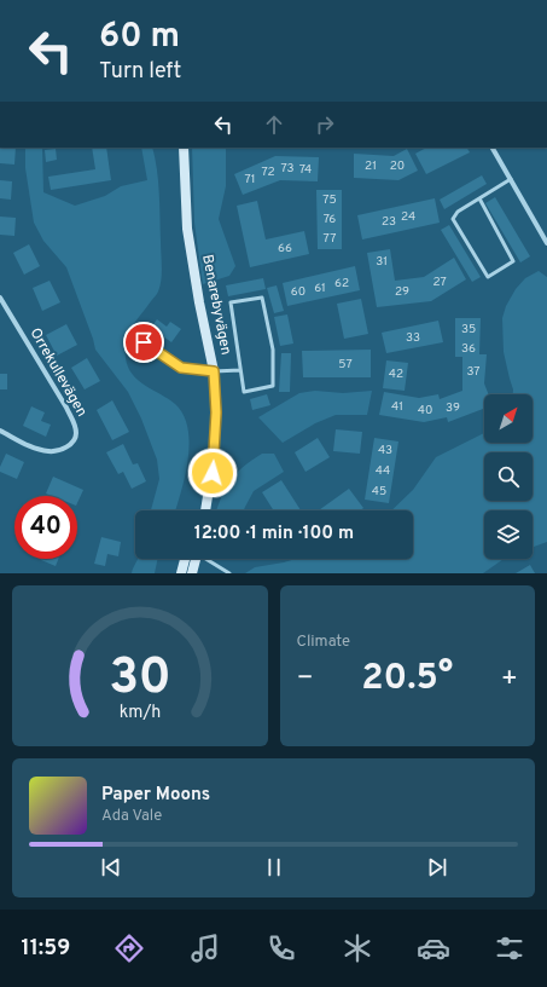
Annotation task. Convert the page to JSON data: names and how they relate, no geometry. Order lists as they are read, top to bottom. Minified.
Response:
{"streets":{"street":["Benarebyvägen","Orrekullevägen"]},"house_numbers":["21","20","73","74","72","71","75","24","76","23","77","66","31","27","62","61","60","29","35","33","36","57","37","42","41","39","40","43","44","45"],"north":"top right","page":{"turn":["60 m","Turn left"],"limit":"40","trip":"12:00 · 1 min · 100 m","tile":"Climate","heat":["−","20.5°","+"],"song":["Paper Moons","Ada Vale"],"tabs":"11:59","gauge":["30","km/h"]}}
